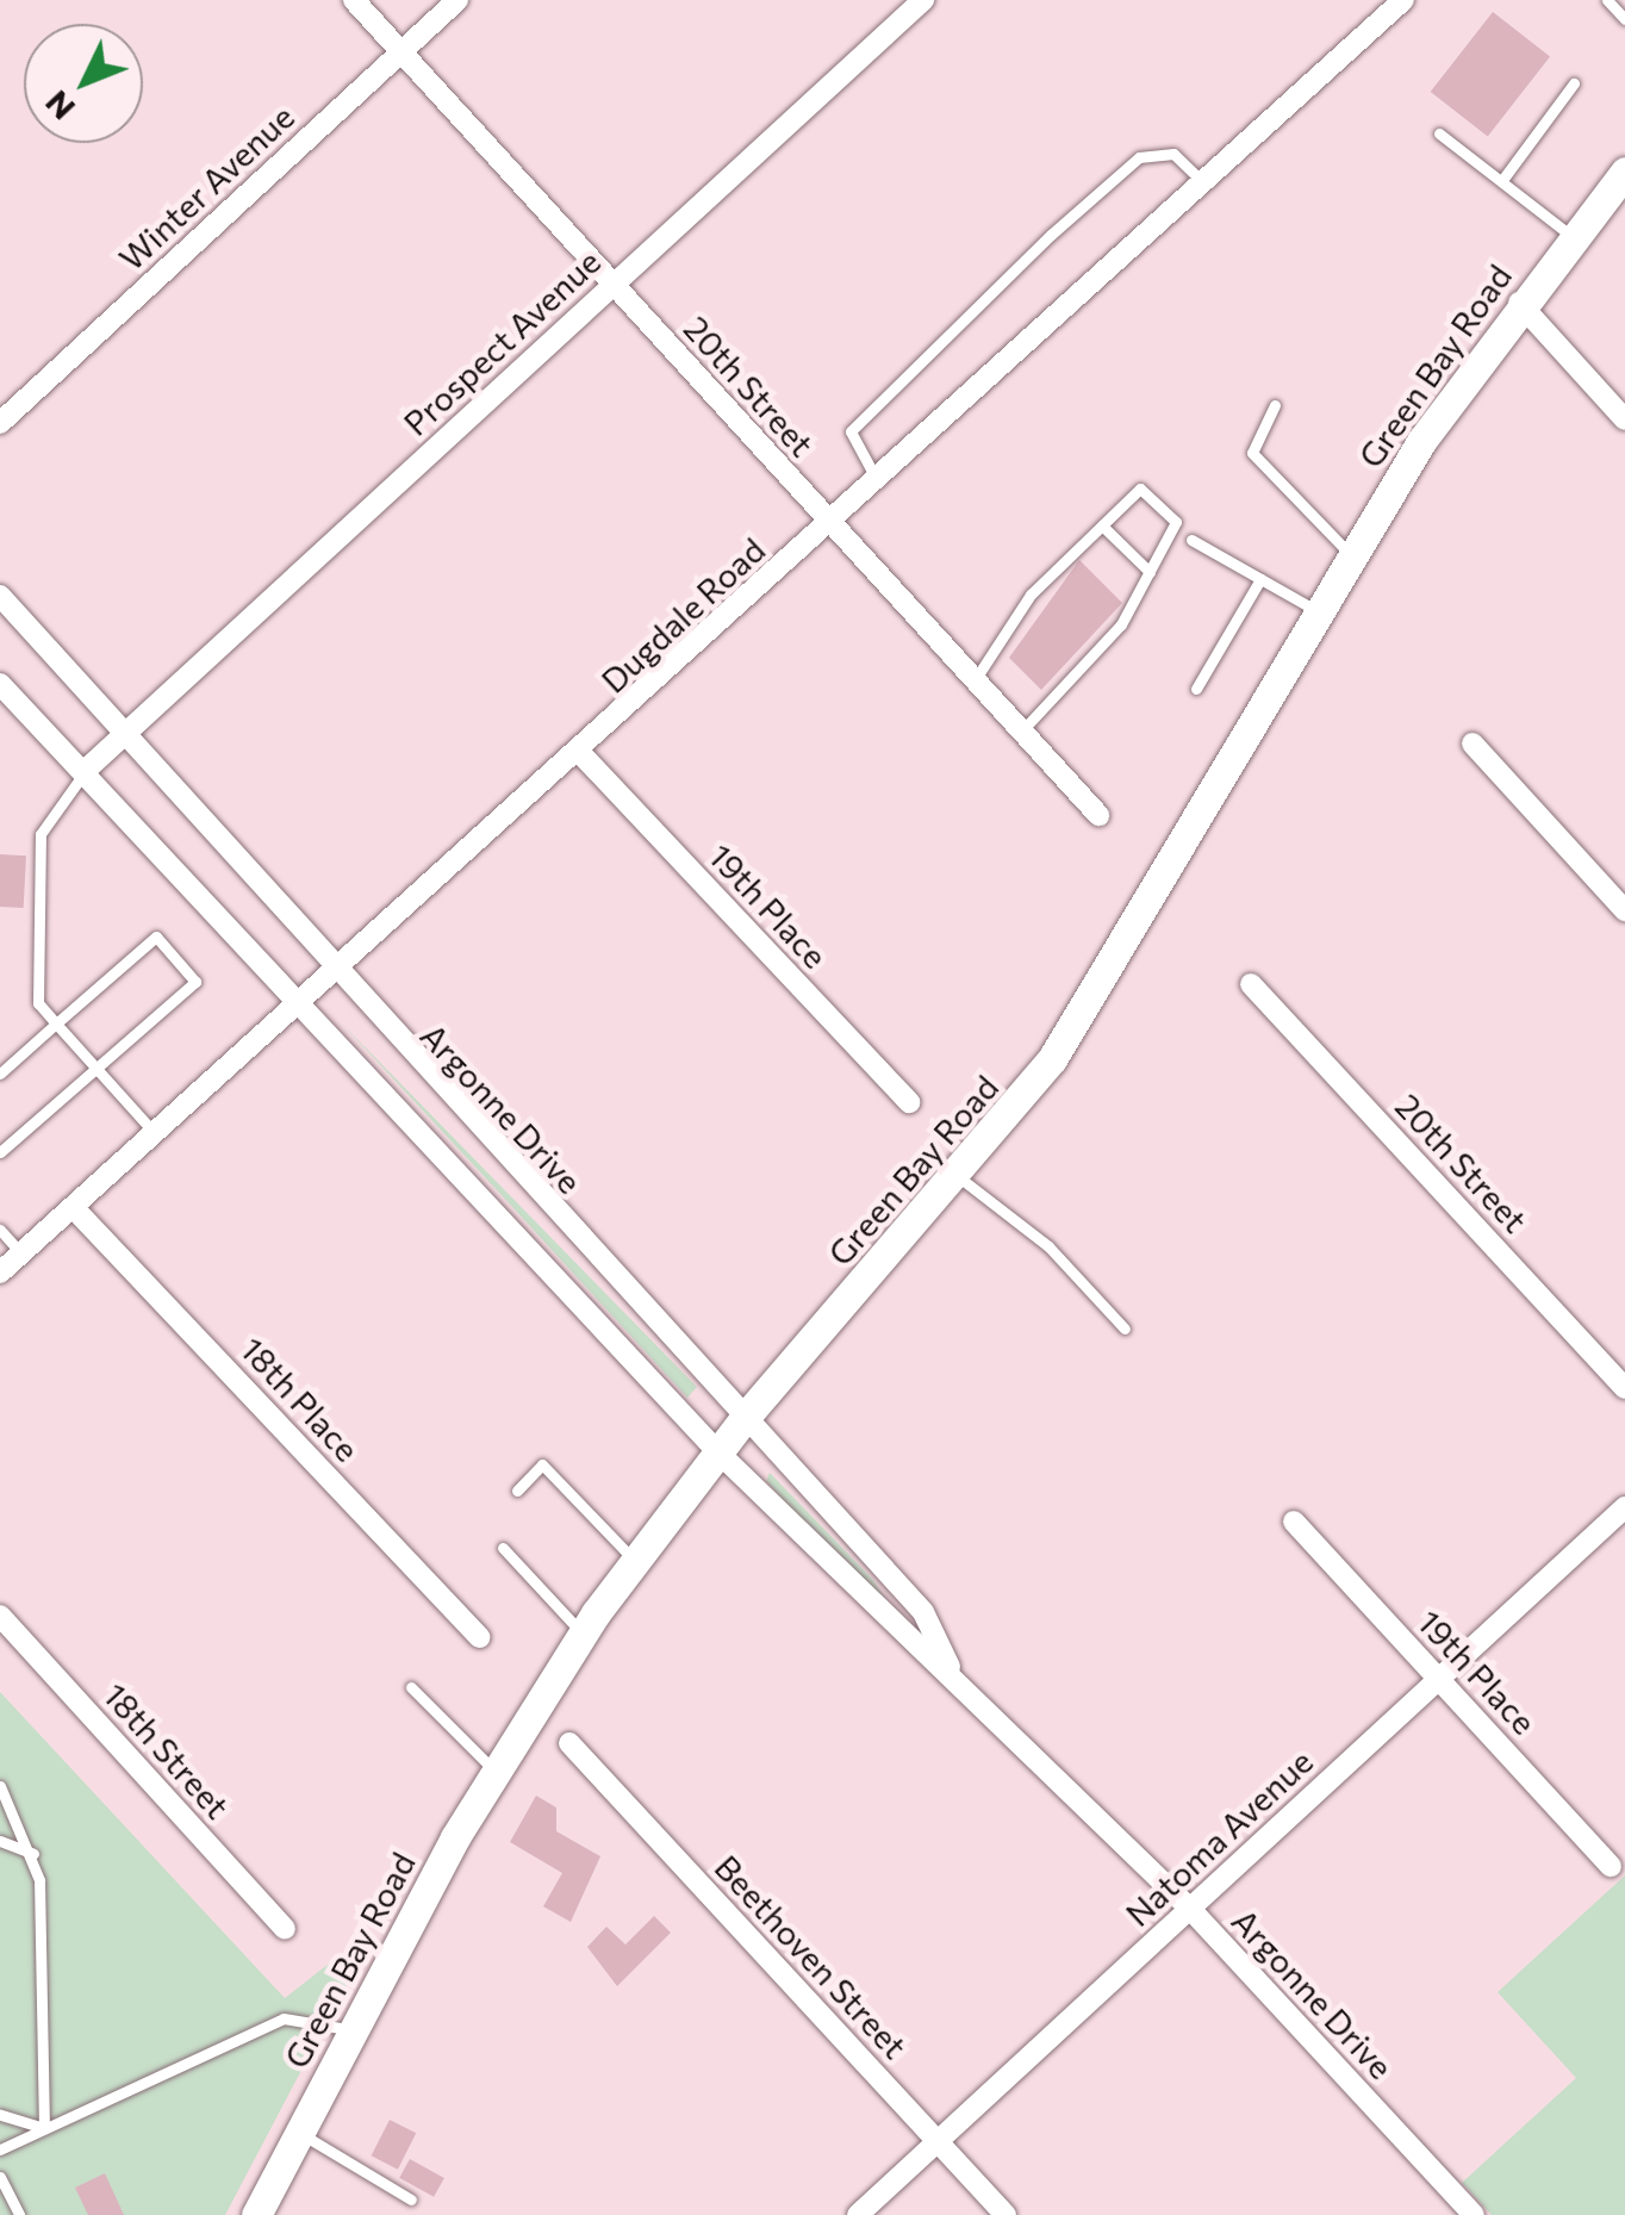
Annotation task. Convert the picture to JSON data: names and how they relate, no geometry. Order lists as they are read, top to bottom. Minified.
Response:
{"streets":{"main road":["Green Bay Road"],"street":["Winter Avenue","Prospect Avenue","20th Street","Dugdale Road","19th Place","Argonne Drive","18th Place","18th Street","Natoma Avenue","Beethoven Street"]},"crossings":[["Winter Avenue","20th Street"],["Prospect Avenue","20th Street"],["Prospect Avenue","Argonne Drive"],["Green Bay Road","Argonne Drive"],["20th Street","Dugdale Road"],["Dugdale Road","19th Place"],["Dugdale Road","Argonne Drive"],["Dugdale Road","18th Place"],["19th Place","Natoma Avenue"],["Argonne Drive","Natoma Avenue"],["Natoma Avenue","Beethoven Street"]],"north":"bottom left"}
